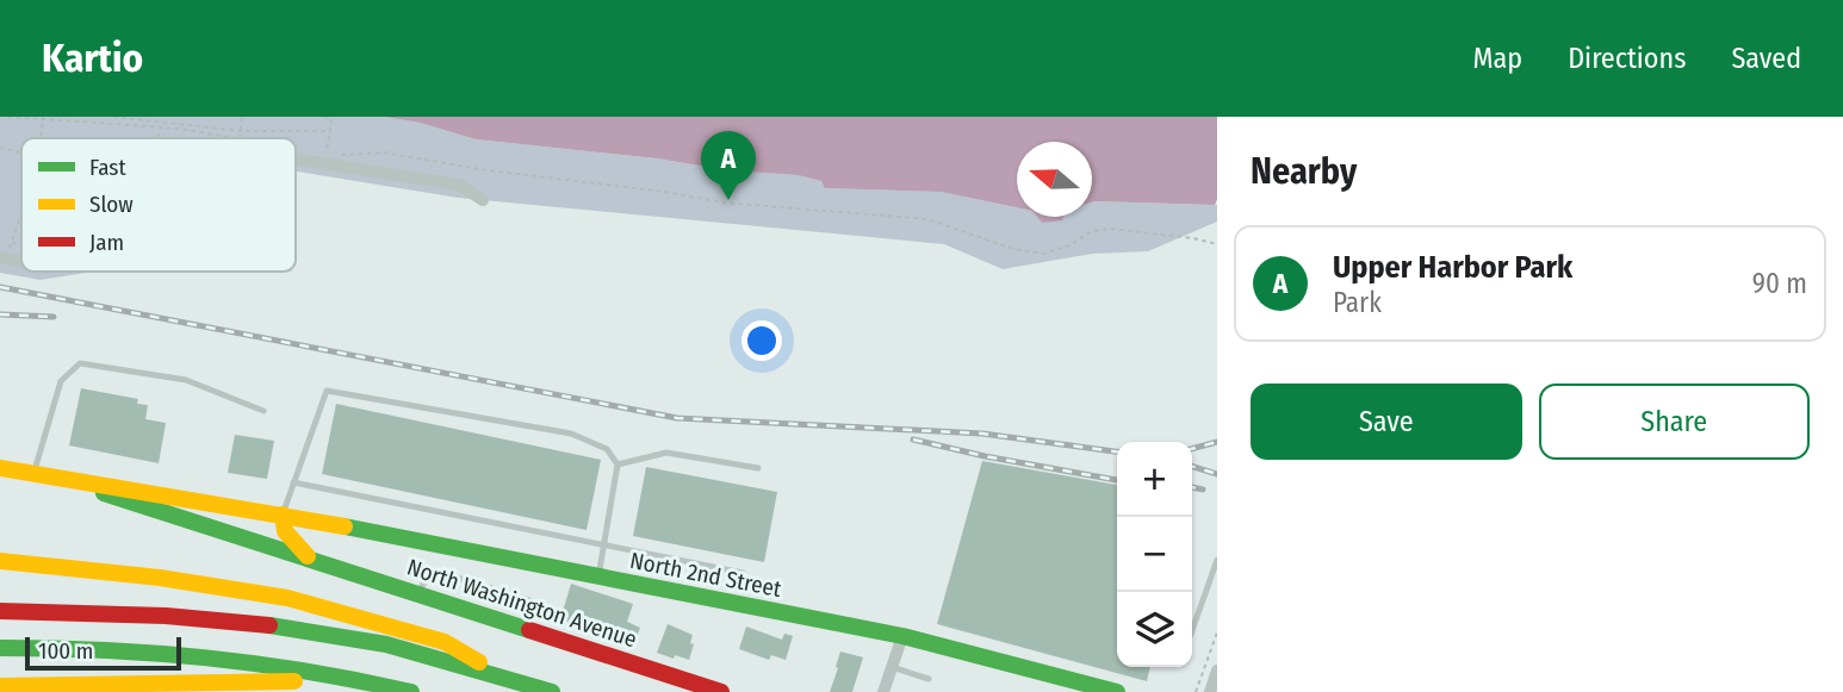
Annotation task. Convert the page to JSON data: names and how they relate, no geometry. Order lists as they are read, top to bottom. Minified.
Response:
{"streets":{"main road":["North 2nd Street","North Washington Avenue"]},"crossings":[["North 2nd Street","North Washington Avenue"]],"legend":["Fast","Slow","Jam"],"scale_bar":"100 m","north":"left","page":{"header":"Kartio","nav":["Map","Directions","Saved"],"heading":"Nearby","pins":"A","list":[{"mark":"A","name":"Upper Harbor Park","note":"Park","value":"90 m"}],"buttons":["Save","Share"],"map_buttons":["+","−"],"scale":"100 m"}}
